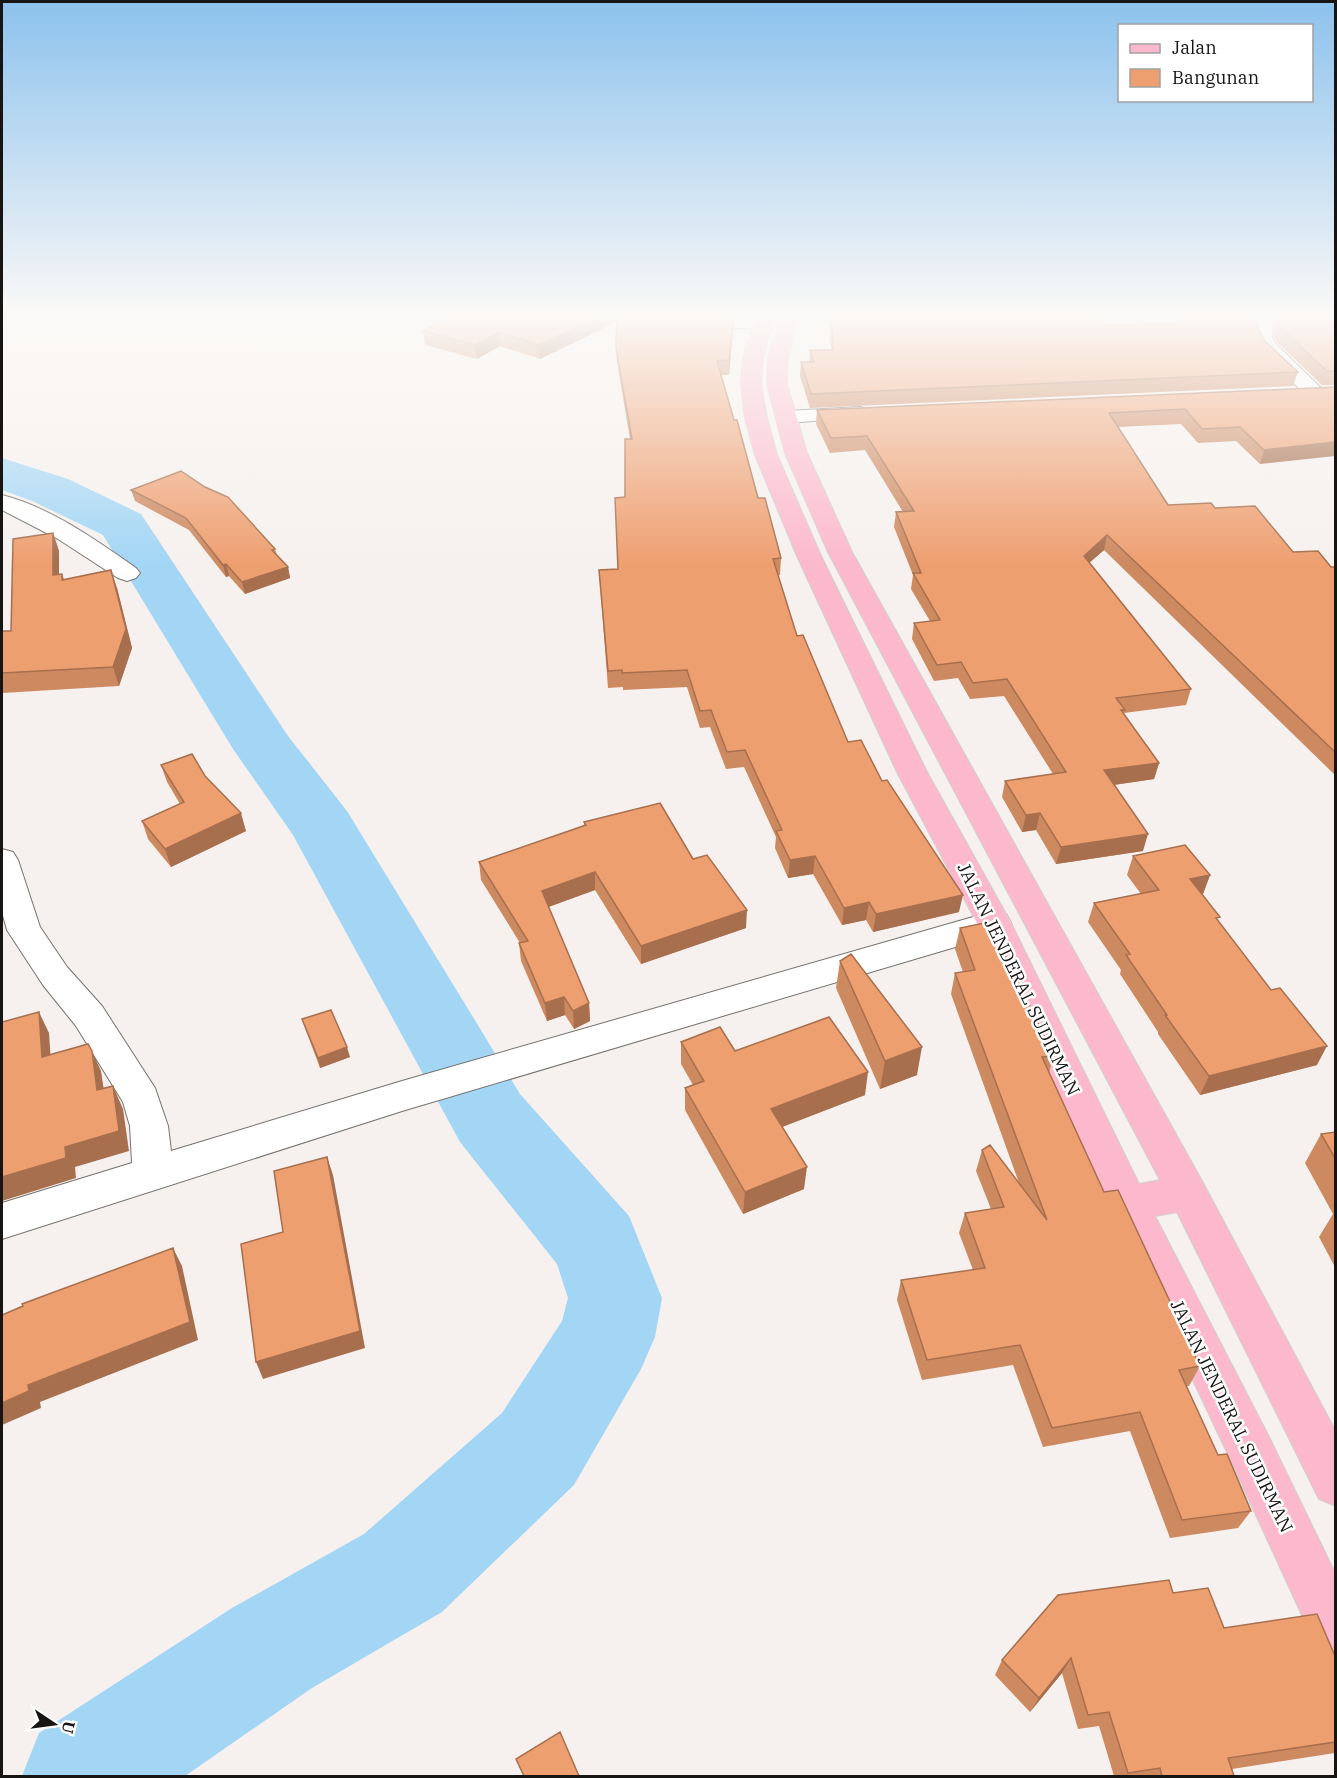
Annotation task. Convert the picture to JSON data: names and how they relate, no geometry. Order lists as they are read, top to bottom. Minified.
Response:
{"streets":{"main road":["JALAN JENDERAL SUDIRMAN"]},"legend":["Jalan","Bangunan"],"north":"right"}
